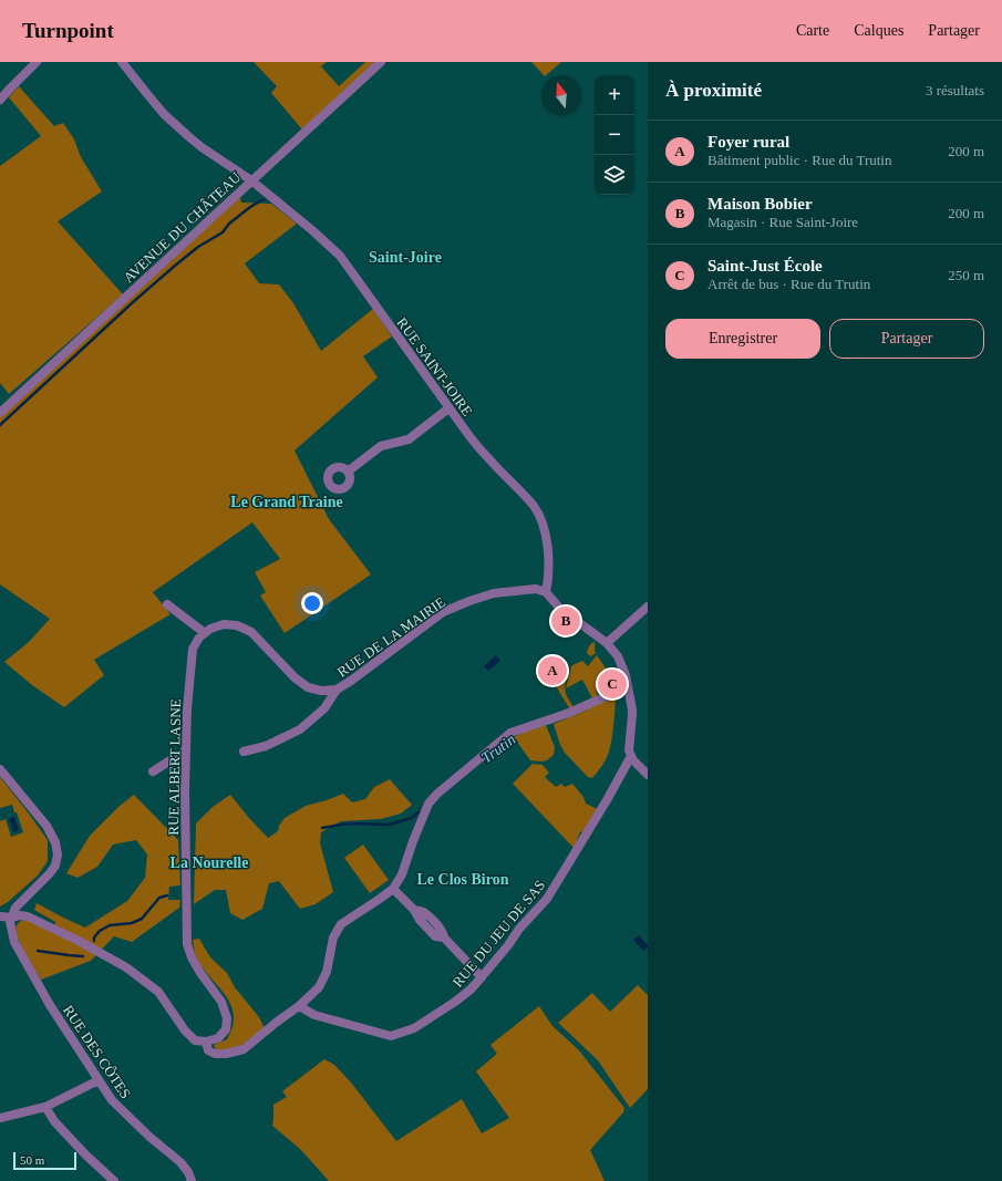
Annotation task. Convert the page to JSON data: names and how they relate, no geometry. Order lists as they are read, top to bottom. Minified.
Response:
{"streets":{"street":["AVENUE DU CHÂTEAU","RUE SAINT-JOIRE","RUE DE LA MAIRIE","RUE ALBERT LASNE","RUE DU JEU DE SAS","RUE DES CÔTES"]},"crossings":[["AVENUE DU CHÂTEAU","RUE SAINT-JOIRE"],["RUE SAINT-JOIRE","RUE DE LA MAIRIE"]],"districts":["Saint-Joire","Le Grand Traine","La Nourelle","Le Clos Biron"],"water":["Trutin"],"scale_bar":"50 m","north":"top","page":{"header":"Turnpoint","nav":["Carte","Calques","Partager"],"heading":["À proximité","3 résultats"],"map_buttons":["+","−"],"list":[{"mark":"A","name":"Foyer rural","note":"Bâtiment public · Rue du Trutin","value":"200 m"},{"mark":"B","name":"Maison Bobier","note":"Magasin · Rue Saint-Joire","value":"200 m"},{"mark":"C","name":"Saint-Just École","note":"Arrêt de bus · Rue du Trutin","value":"250 m"}],"buttons":["Enregistrer","Partager"],"pins":["B","A","C"],"scale":"50 m"}}
